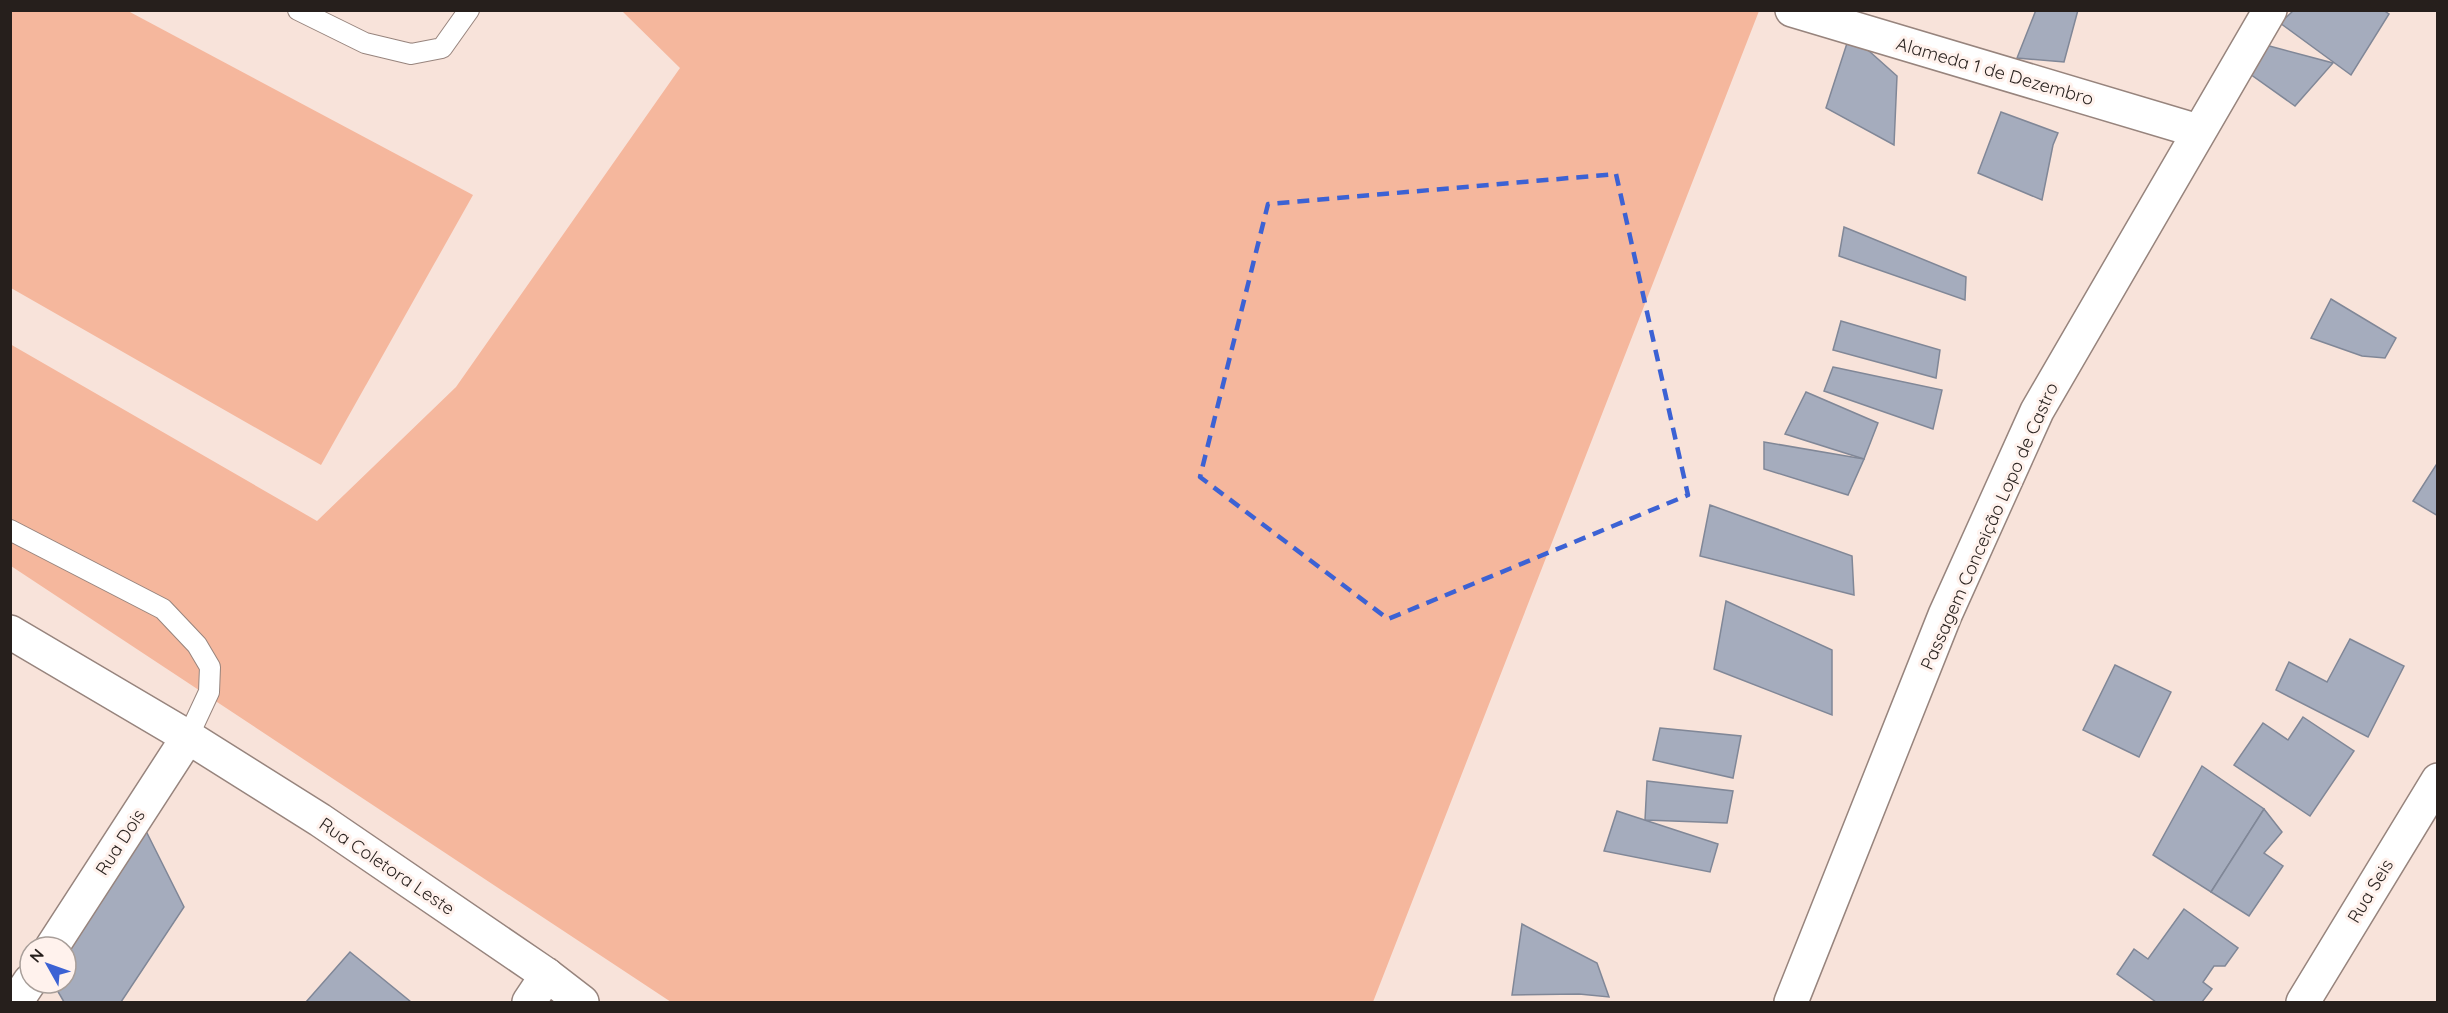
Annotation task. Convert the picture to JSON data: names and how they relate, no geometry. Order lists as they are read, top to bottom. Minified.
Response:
{"streets":{"street":["Alameda 1 de Dezembro","Passagem Conceição Lopo de Castro","Rua Dois","Rua Coletora Leste","Rua Seis"]},"crossings":[["Alameda 1 de Dezembro","Passagem Conceição Lopo de Castro"],["Rua Dois","Rua Coletora Leste"]],"north":"top left"}
